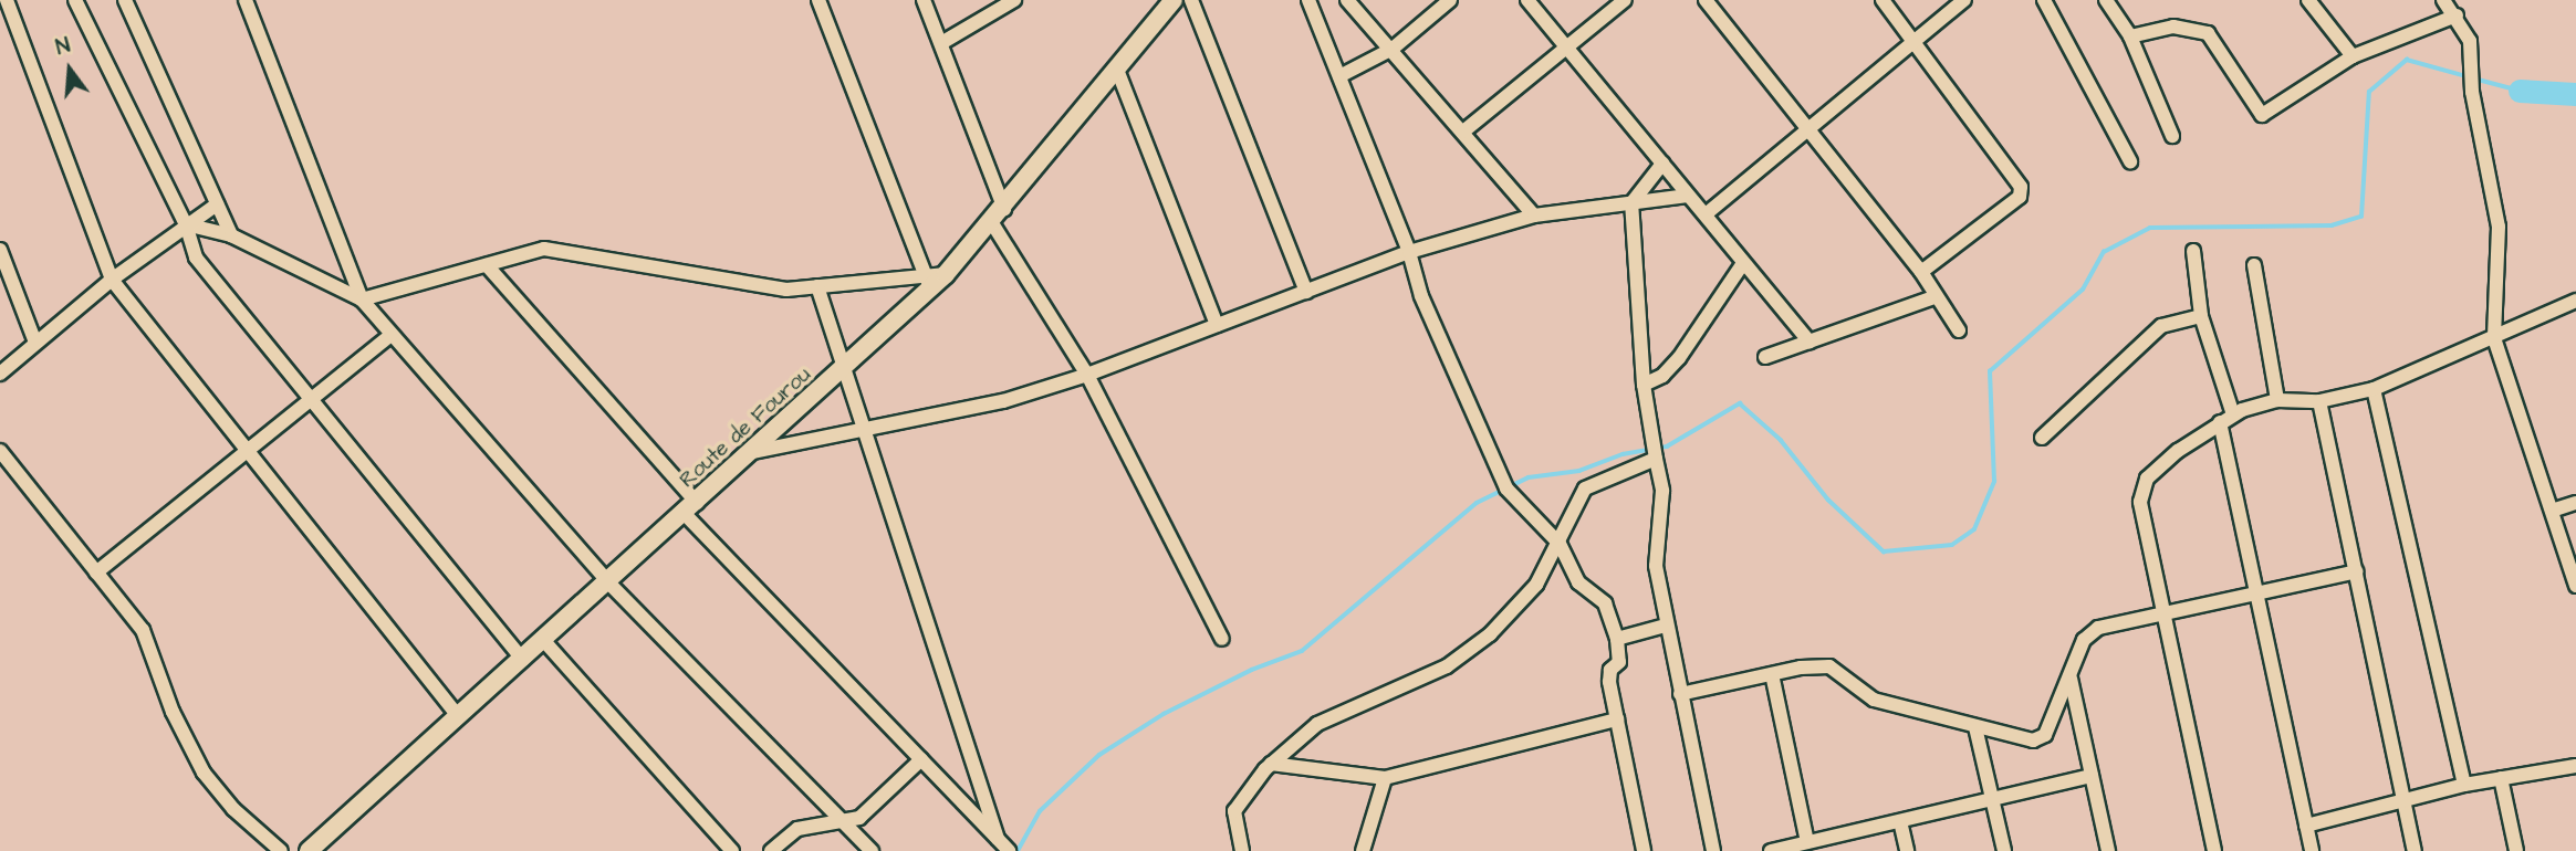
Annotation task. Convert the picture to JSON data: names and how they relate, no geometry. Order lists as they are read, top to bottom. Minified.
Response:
{"streets":{"main road":["Route de Fourou"]},"north":"top"}
